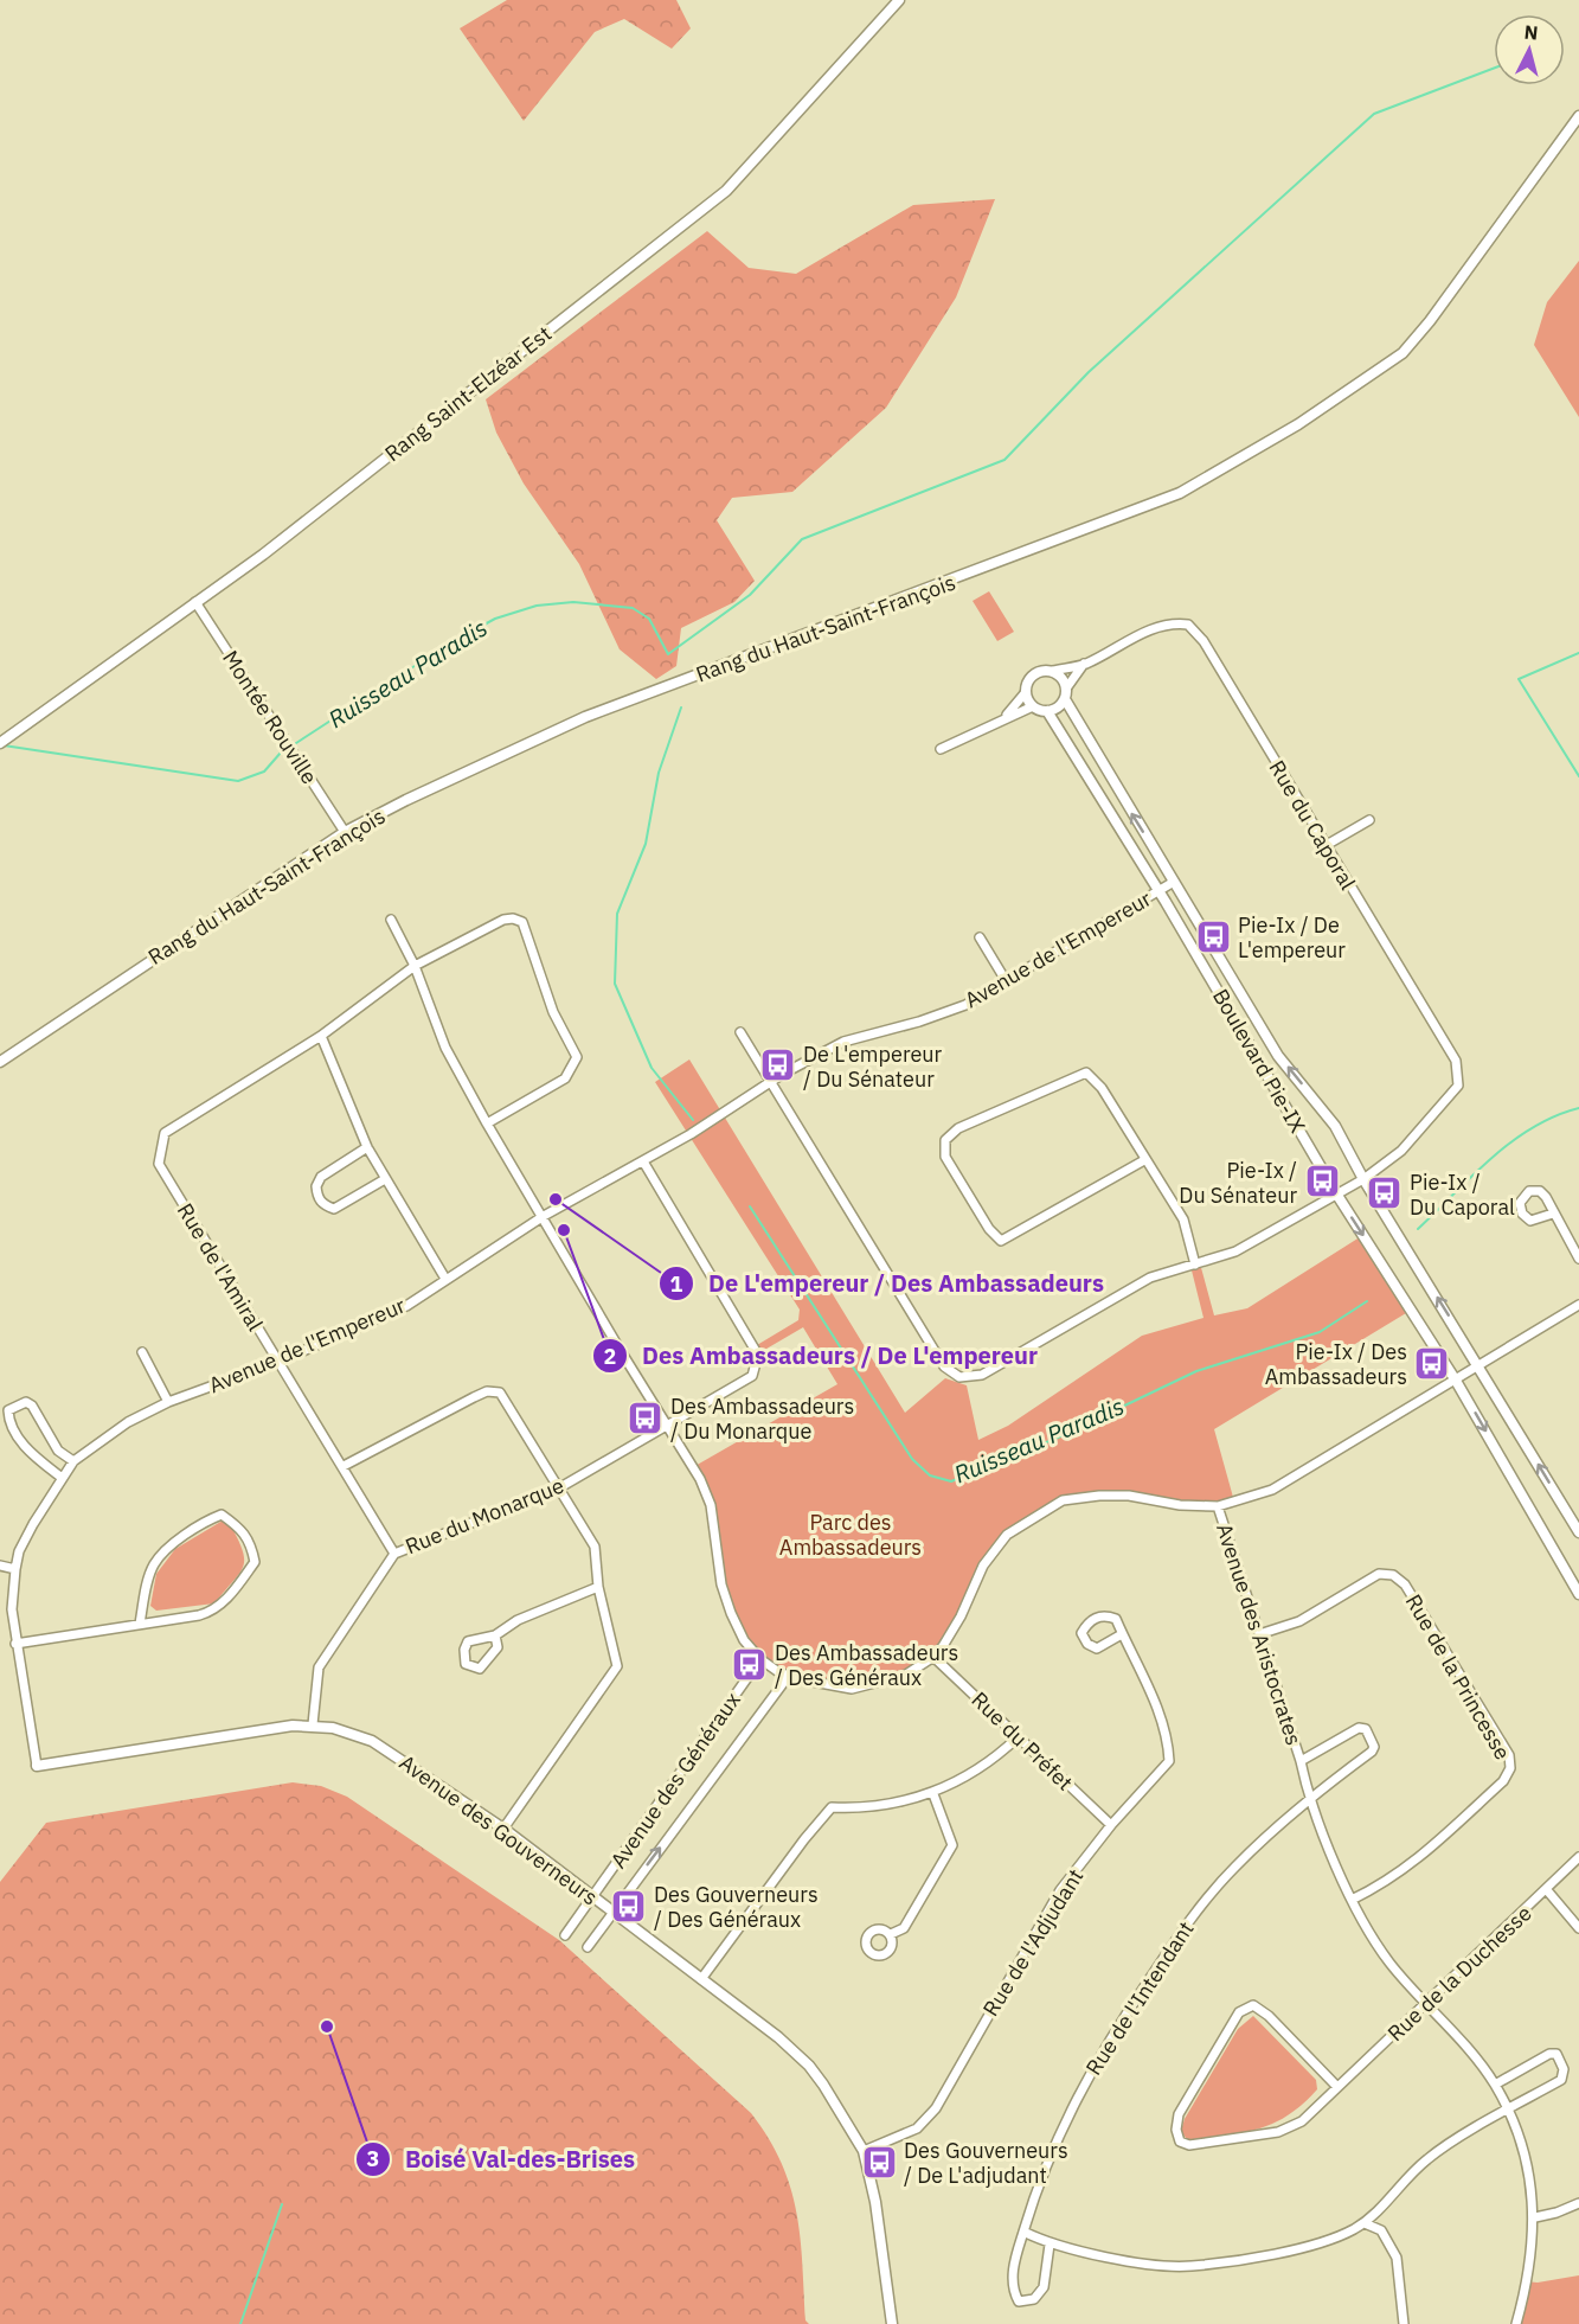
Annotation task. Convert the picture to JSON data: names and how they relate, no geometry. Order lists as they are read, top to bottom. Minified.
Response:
{"streets":{"street":["Rang Saint-Elzéar Est","Rang du Haut-Saint-François","Montée Rouville","Rue du Caporal","Avenue de l'Empereur","Boulevard Pie-IX","Rue de l'Amiral","Rue du Monarque","Avenue des Aristocrates","Rue de la Princesse","Rue du Préfet","Avenue des Généraux","Avenue des Gouverneurs","Rue de l'Adjudant","Rue de la Duchesse","Rue de l'Intendant"]},"crossings":[["Rang Saint-Elzéar Est","Montée Rouville"],["Rang du Haut-Saint-François","Montée Rouville"],["Rue du Caporal","Boulevard Pie-IX"],["Avenue de l'Empereur","Boulevard Pie-IX"],["Avenue de l'Empereur","Rue de l'Amiral"],["Avenue de l'Empereur","Rue du Monarque"],["Avenue de l'Empereur","Avenue des Gouverneurs"],["Rue de l'Amiral","Rue du Monarque"],["Rue du Monarque","Avenue des Gouverneurs"],["Avenue des Aristocrates","Rue de la Princesse"],["Avenue des Aristocrates","Rue de la Duchesse"],["Avenue des Aristocrates","Rue de l'Intendant"],["Rue du Préfet","Rue de l'Adjudant"],["Avenue des Généraux","Avenue des Gouverneurs"],["Avenue des Gouverneurs","Rue de l'Adjudant"]],"water":["Ruisseau Paradis"],"parks":["Parc des Ambassadeurs"],"places":{"bus stop":["Pie-Ix / De L'empereur","De L'empereur / Du Sénateur","Pie-Ix / Du Sénateur","Pie-Ix / Du Caporal","Pie-Ix / Des Ambassadeurs","Des Ambassadeurs / Du Monarque","Des Ambassadeurs / Des Généraux","Des Gouverneurs / Des Généraux","Des Gouverneurs / De L'adjudant"],"other":["De L'empereur / Des Ambassadeurs","Des Ambassadeurs / De L'empereur","Boisé Val-des-Brises"]},"north":"top"}
